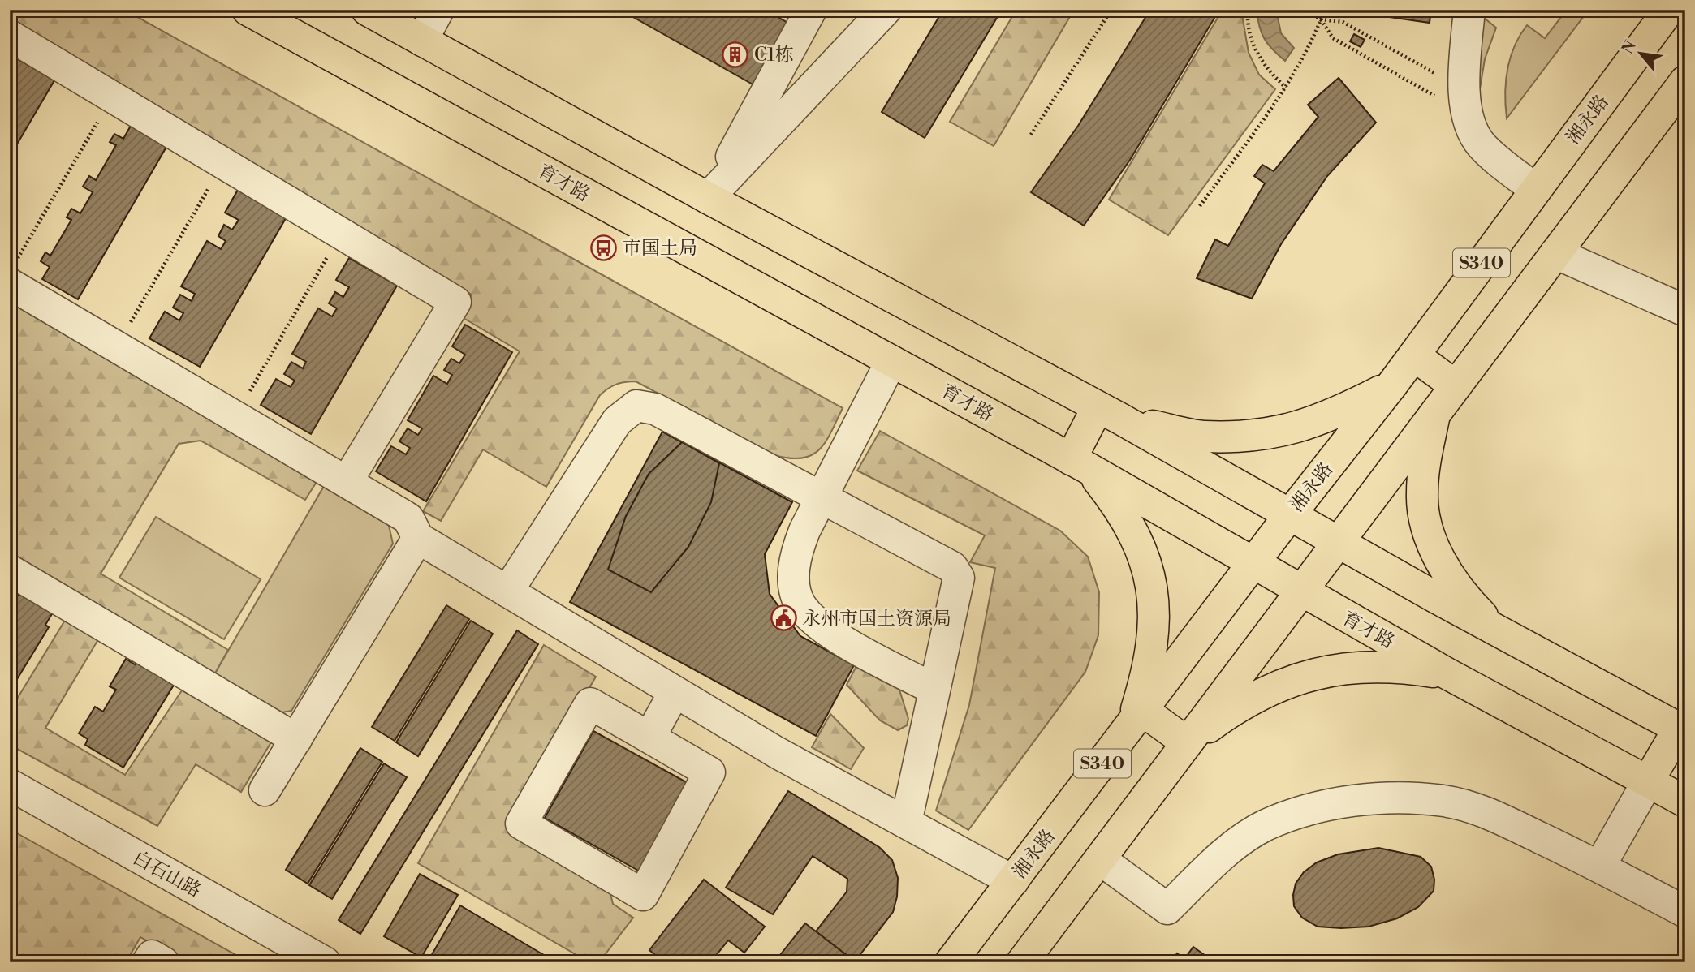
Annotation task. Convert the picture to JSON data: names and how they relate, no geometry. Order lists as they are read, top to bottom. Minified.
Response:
{"streets":{"main road":["湘永路","育才路","S340"],"street":["白石山路"]},"crossings":[["湘永路","育才路"],["育才路","S340"]],"places":{"building":["C1栋"],"bus stop":["市国土局"],"public building":["永州市国土资源局"]},"north":"top left"}
